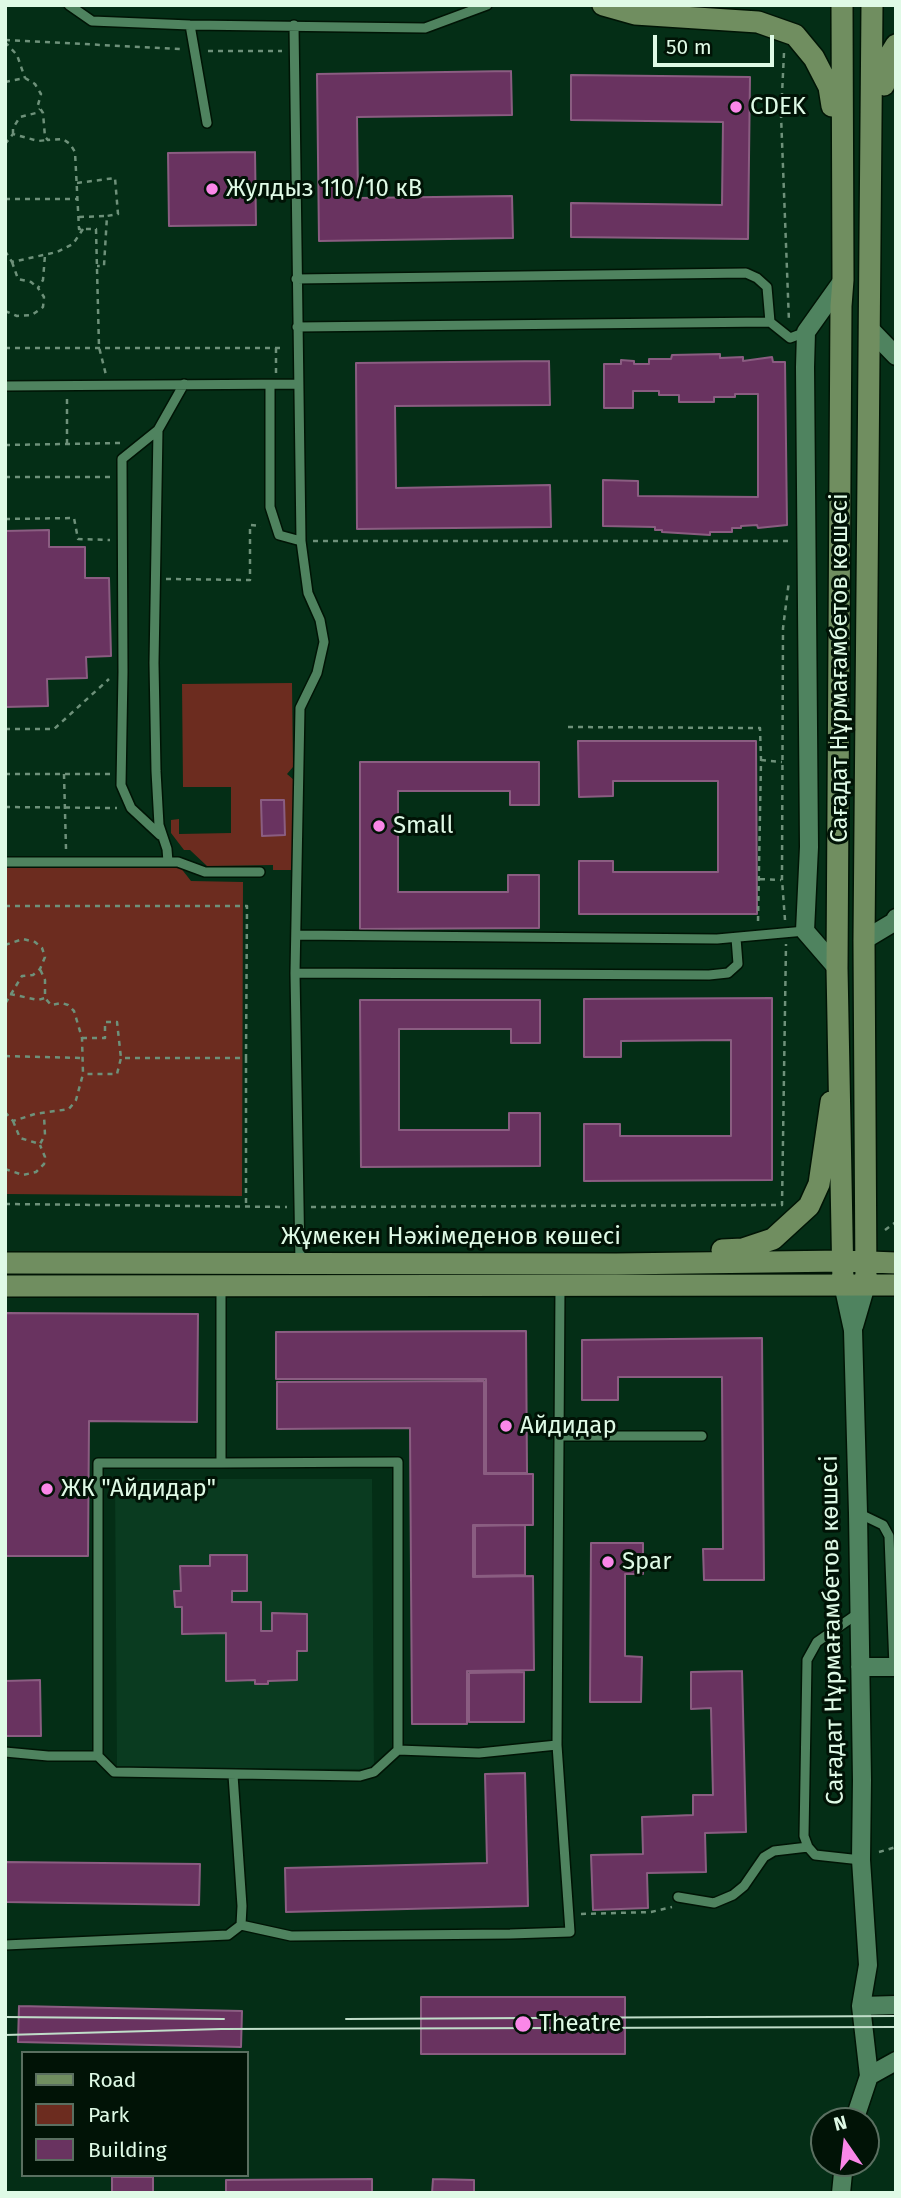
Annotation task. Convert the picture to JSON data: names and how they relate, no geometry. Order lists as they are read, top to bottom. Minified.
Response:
{"streets":{"street":["Сағадат Нұрмағамбетов көшесі","Жұмекен Нәжімеденов көшесі"]},"crossings":[["Сағадат Нұрмағамбетов көшесі","Жұмекен Нәжімеденов көшесі"]],"places":["CDEK","Жулдыз 110/10 кВ","Small","Айдидар","ЖК \"Айдидар\"","Spar","Theatre"],"legend":["Road","Park","Building"],"scale_bar":"50 m","north":"top"}
